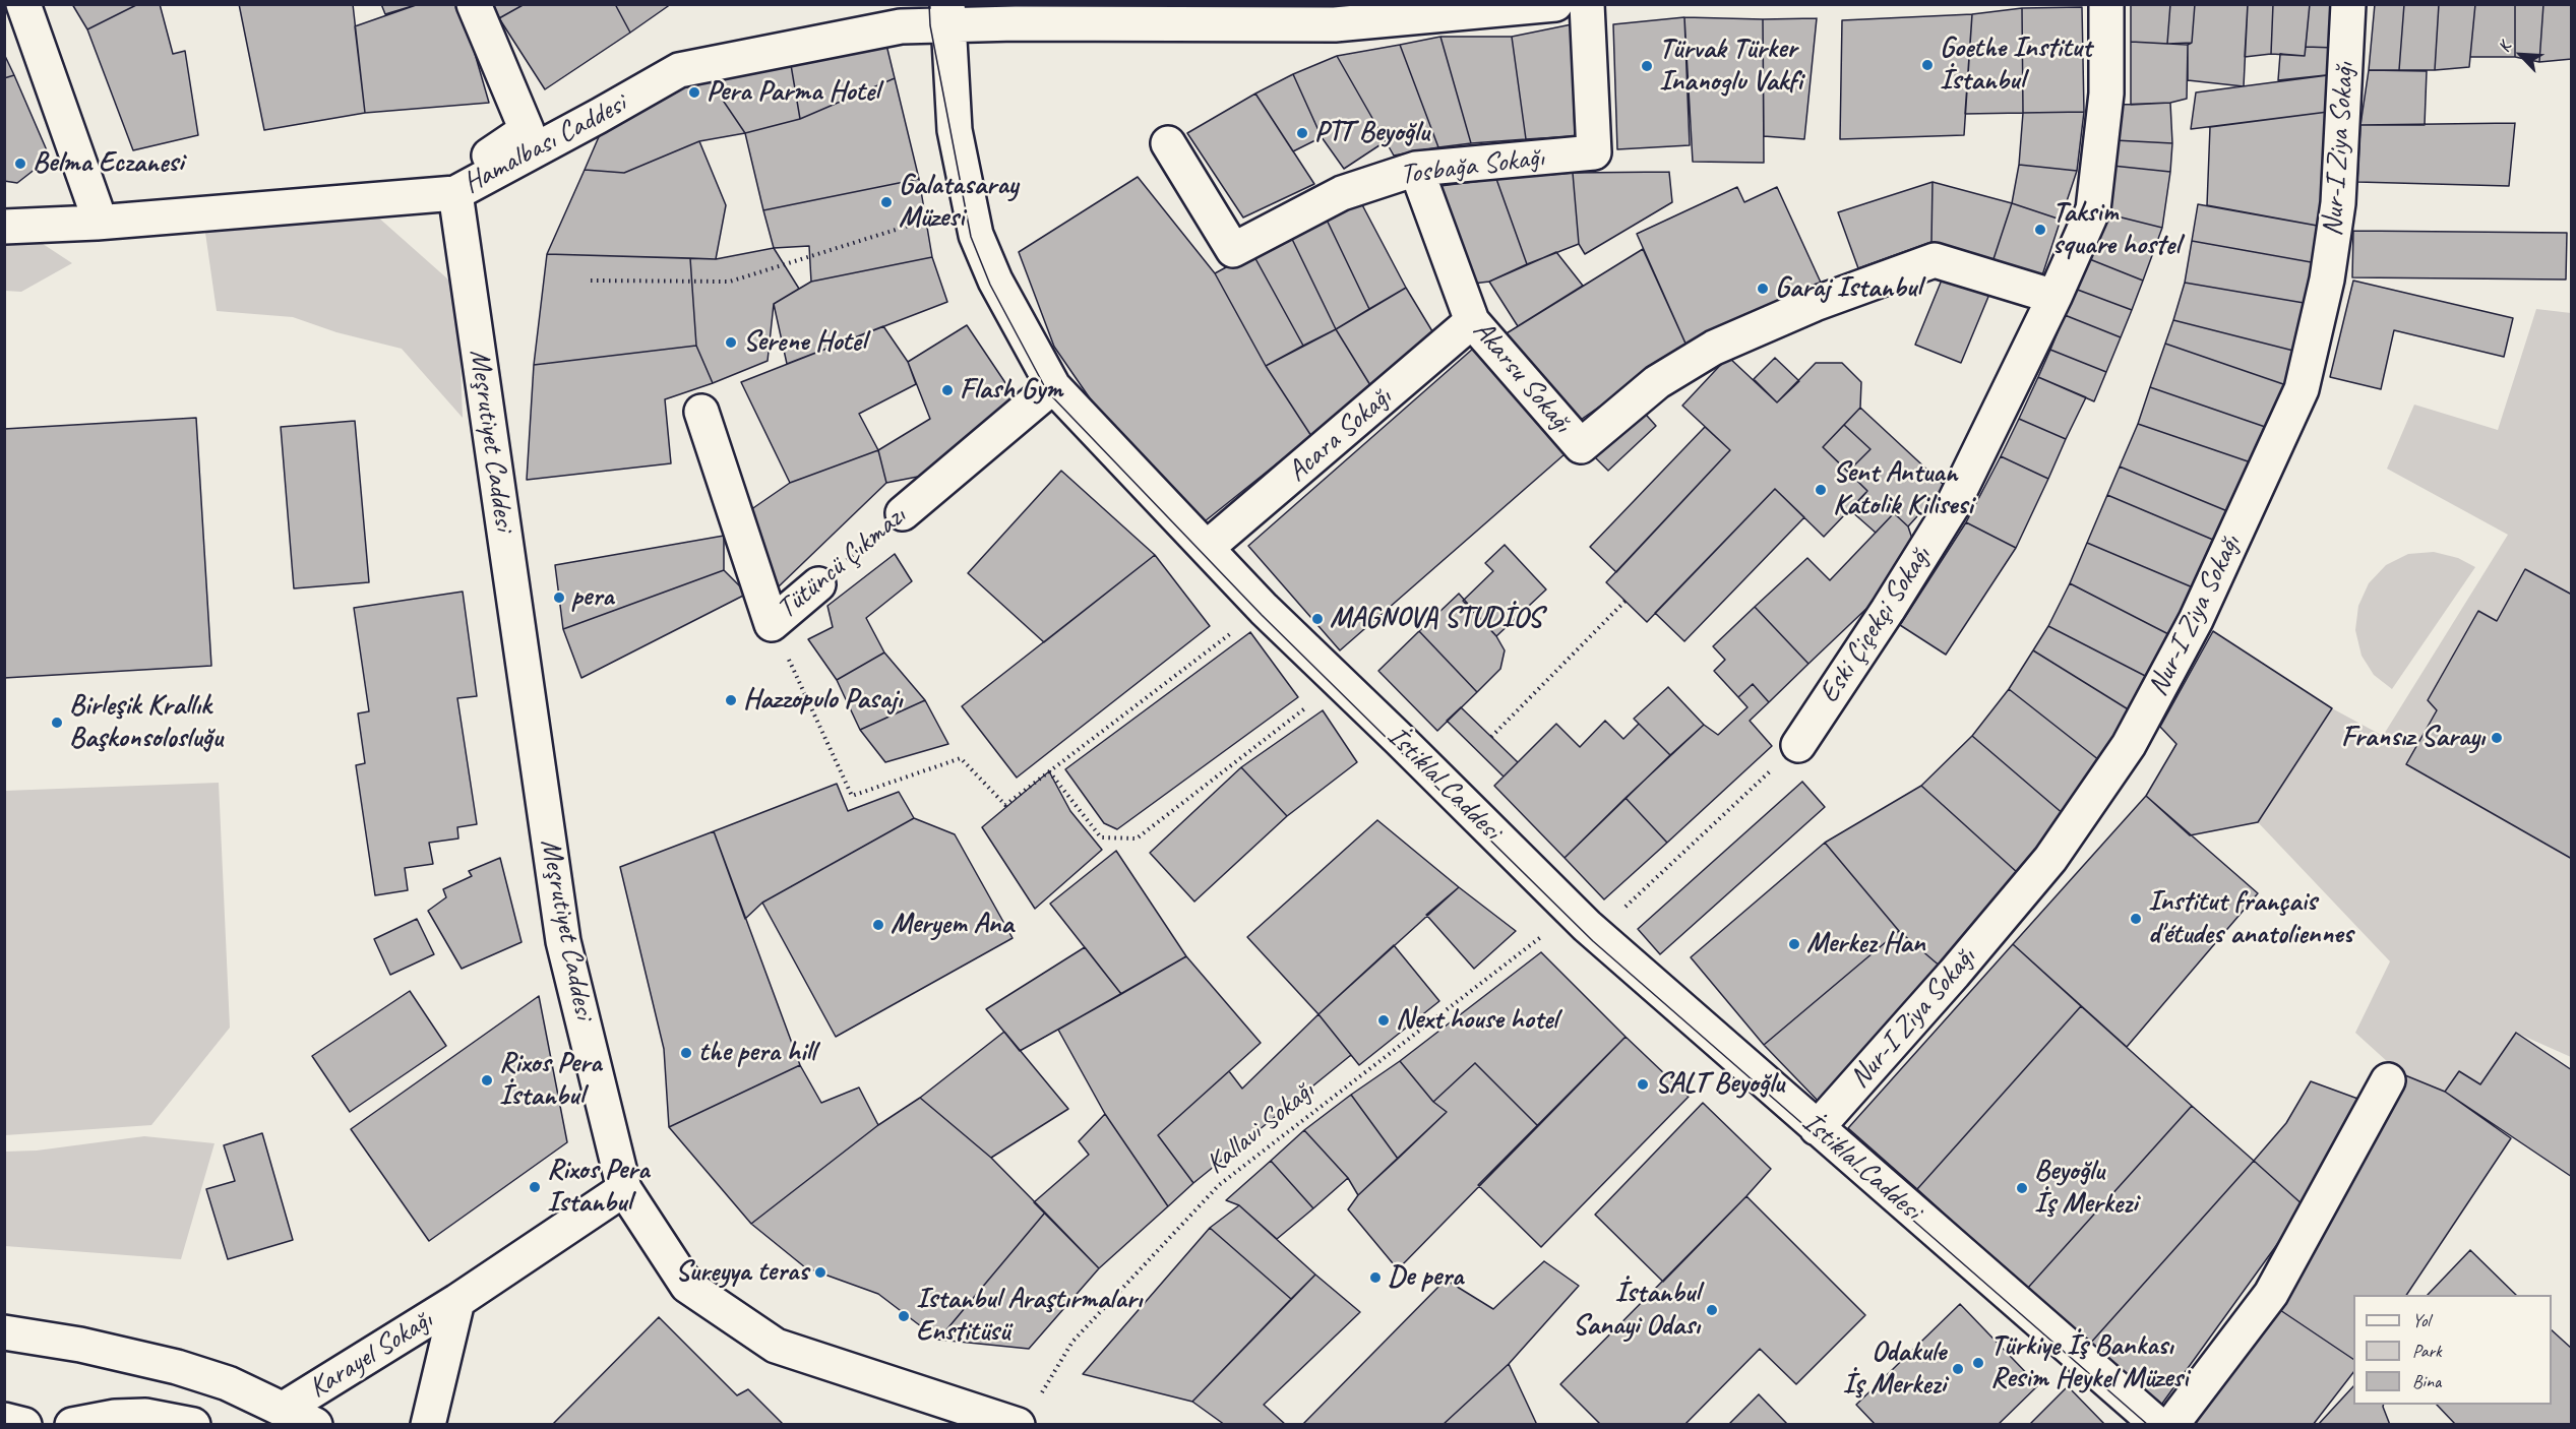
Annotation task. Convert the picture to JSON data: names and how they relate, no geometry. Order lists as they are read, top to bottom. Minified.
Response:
{"streets":{"street":["Hamalbası Caddesi","Nur-I Ziya Sokağı","Tosbağa Sokağı","Akarsu Sokağı","Acara Sokağı","Meşrutiyet Caddesi","Tütüncü Çıkmazı","Eski Çiçekçi Sokağı","İstiklal Caddesi","Karayel Sokağı"],"path":["Kallavi Sokağı"]},"crossings":[["Hamalbası Caddesi","Meşrutiyet Caddesi"],["Hamalbası Caddesi","İstiklal Caddesi"],["Nur-I Ziya Sokağı","İstiklal Caddesi"],["Tosbağa Sokağı","Akarsu Sokağı"],["Akarsu Sokağı","Acara Sokağı"],["Akarsu Sokağı","Eski Çiçekçi Sokağı"],["Acara Sokağı","İstiklal Caddesi"],["Meşrutiyet Caddesi","Karayel Sokağı"],["Tütüncü Çıkmazı","İstiklal Caddesi"],["İstiklal Caddesi","Kallavi Sokağı"]],"places":["Goethe Institut İstanbul","Türvak Türker Inanoglu Vakfi","Pera Parma Hotel","PTT Beyoğlu","Belma Eczanesi","Galatasaray Müzesi","Taksim square hostel","Garaj Istanbul","Serene Hotel","Flash Gym","Sent Antuan Katolik Kilisesi","pera","MAGNOVA STUDİOS","Hazzopulo Pasajı","Birleşik Krallık Başkonsolosluğu","Fransız Sarayı","Institut français d'études anatoliennes","Meryem Ana","Merkez Han","Next house hotel","the pera hill","Rixos Pera İstanbul","SALT Beyoğlu","Rixos Pera Istanbul","Beyoğlu İş Merkezi","Sureyya teras","De pera","İstanbul Sanayi Odası","Istanbul Araştırmaları Enstitüsü","Türkiye İş Bankası Resim Heykel Müzesi","Odakule İş Merkezi"],"legend":["Yol","Park","Bina"],"north":"top left"}
